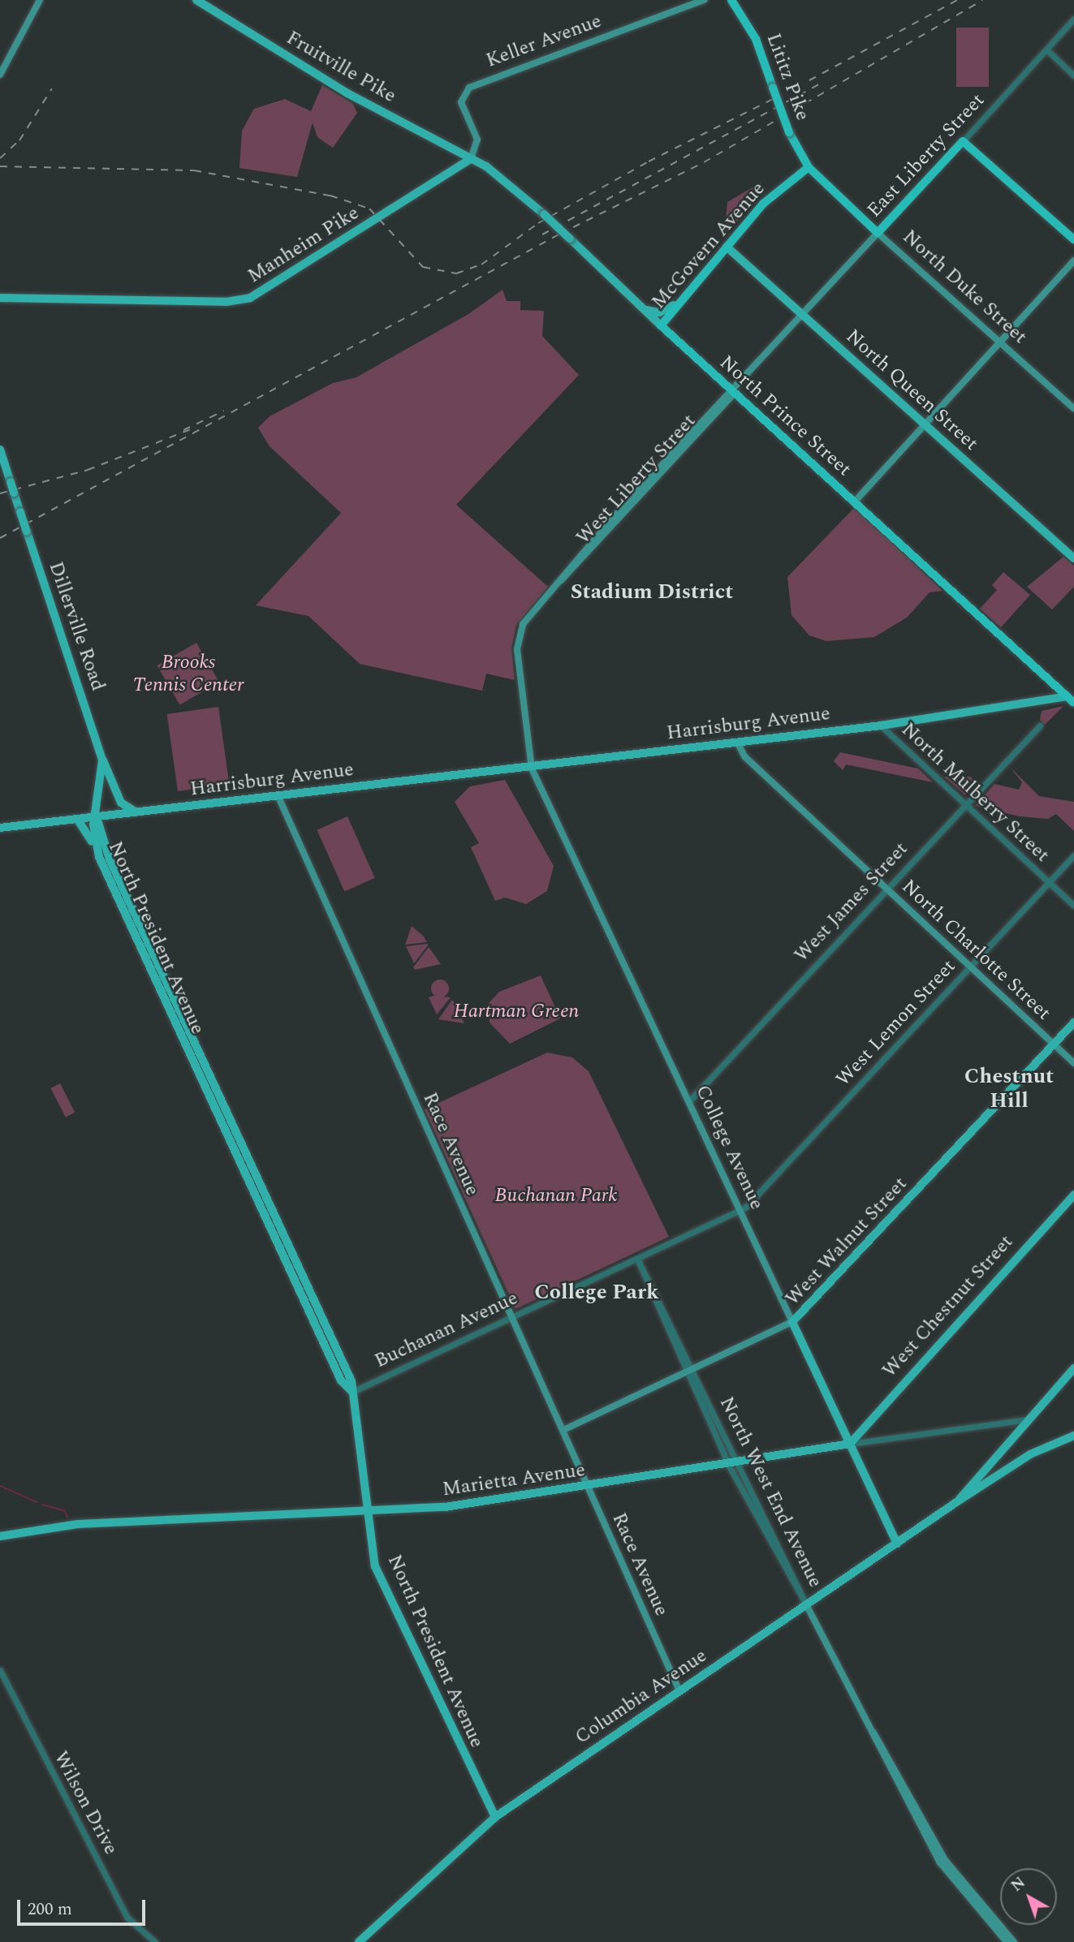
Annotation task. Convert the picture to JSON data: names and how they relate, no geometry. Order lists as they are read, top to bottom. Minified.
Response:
{"streets":{"highway":["Lititz Pike","East Liberty Street","McGovern Avenue","North Duke Street","North Prince Street"],"main road":["Keller Avenue","Fruitville Pike","Manheim Pike","North Queen Street","West Liberty Street","Dillerville Road","Harrisburg Avenue","North President Avenue","North Charlotte Street","Race Avenue","College Avenue","West Walnut Street","West Chestnut Street","Marietta Avenue","Columbia Avenue"],"street":["North Mulberry Street","West James Street","West Lemon Street","Buchanan Avenue","North West End Avenue","Wilson Drive"]},"crossings":[["Keller Avenue","Fruitville Pike"],["Keller Avenue","Manheim Pike"],["Keller Avenue","North Prince Street"],["Fruitville Pike","Manheim Pike"],["Fruitville Pike","North Prince Street"],["Lititz Pike","McGovern Avenue"],["Lititz Pike","North Duke Street"],["East Liberty Street","North Duke Street"],["East Liberty Street","North Queen Street"],["East Liberty Street","West Liberty Street"],["Manheim Pike","North Prince Street"],["McGovern Avenue","North Duke Street"],["McGovern Avenue","North Queen Street"],["McGovern Avenue","North Prince Street"],["North Queen Street","West Liberty Street"],["North Prince Street","West Liberty Street"],["North Prince Street","Harrisburg Avenue"],["West Liberty Street","Harrisburg Avenue"],["West Liberty Street","College Avenue"],["Dillerville Road","Harrisburg Avenue"],["Dillerville Road","North President Avenue"],["Harrisburg Avenue","North Mulberry Street"],["Harrisburg Avenue","North President Avenue"],["Harrisburg Avenue","North Charlotte Street"],["Harrisburg Avenue","Race Avenue"],["Harrisburg Avenue","College Avenue"],["North Mulberry Street","West James Street"],["North Mulberry Street","West Lemon Street"],["West James Street","North Charlotte Street"],["West James Street","College Avenue"],["North President Avenue","Buchanan Avenue"],["North President Avenue","Marietta Avenue"],["North President Avenue","Columbia Avenue"],["North Charlotte Street","West Lemon Street"],["North Charlotte Street","West Walnut Street"],["West Lemon Street","College Avenue"],["West Lemon Street","Buchanan Avenue"],["Race Avenue","West Walnut Street"],["Race Avenue","Buchanan Avenue"],["Race Avenue","Marietta Avenue"],["Race Avenue","Columbia Avenue"],["College Avenue","West Walnut Street"],["College Avenue","West Chestnut Street"],["College Avenue","Buchanan Avenue"],["College Avenue","Marietta Avenue"],["College Avenue","Columbia Avenue"],["West Walnut Street","North West End Avenue"],["West Chestnut Street","Marietta Avenue"],["Buchanan Avenue","North West End Avenue"],["Marietta Avenue","North West End Avenue"],["North West End Avenue","Columbia Avenue"]],"districts":["Stadium District","Chestnut Hill","College Park"],"parks":["Brooks Tennis Center","Hartman Green","Buchanan Park"],"scale_bar":"200 m","north":"top left"}
